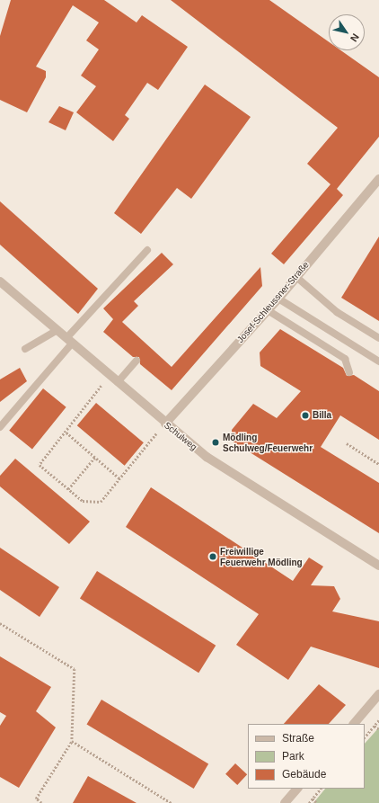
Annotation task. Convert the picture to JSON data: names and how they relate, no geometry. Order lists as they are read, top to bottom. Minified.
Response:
{"streets":{"street":["Josef-Schleussner-Straße","Schulweg"]},"crossings":[["Josef-Schleussner-Straße","Schulweg"]],"places":["Billa","Mödling Schulweg/Feuerwehr","Freiwillige Feuerwehr Mödling"],"legend":["Straße","Park","Gebäude"],"north":"bottom right"}
